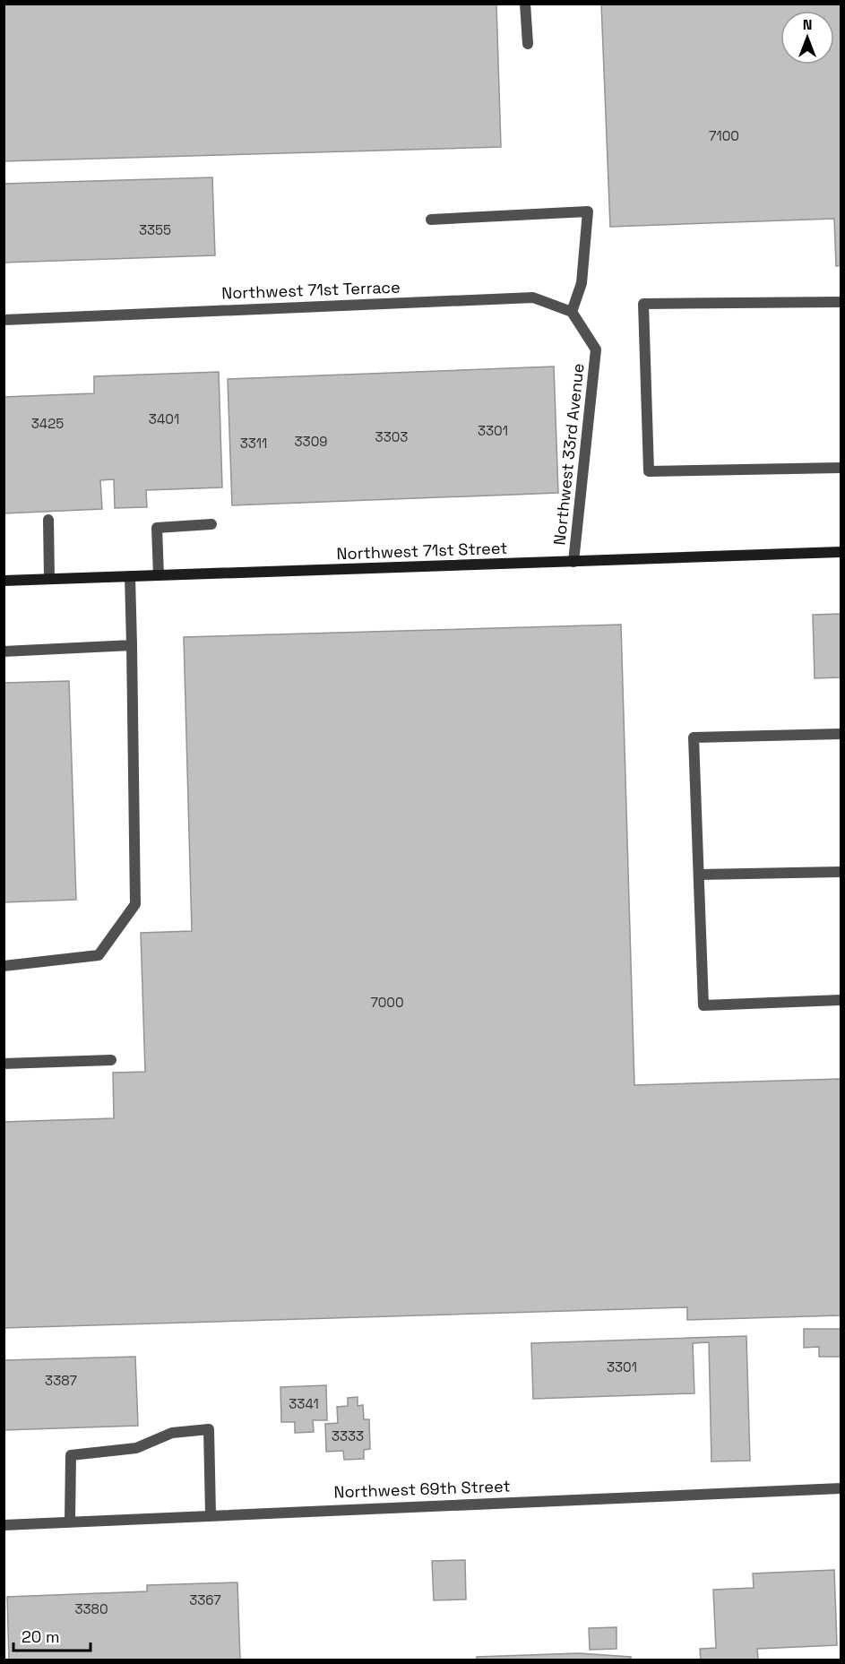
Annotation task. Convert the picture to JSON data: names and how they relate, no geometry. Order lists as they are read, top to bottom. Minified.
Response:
{"streets":{"street":["Northwest 71st Terrace","Northwest 33rd Avenue","Northwest 71st Street","Northwest 69th Street"]},"crossings":[["Northwest 71st Terrace","Northwest 33rd Avenue"],["Northwest 33rd Avenue","Northwest 71st Street"]],"house_numbers":["7100","3355","3401","3425","3301","3303","3309","3311","7000","3301","3387","3341","3333","3367","3380"],"scale_bar":"20 m","north":"top"}
